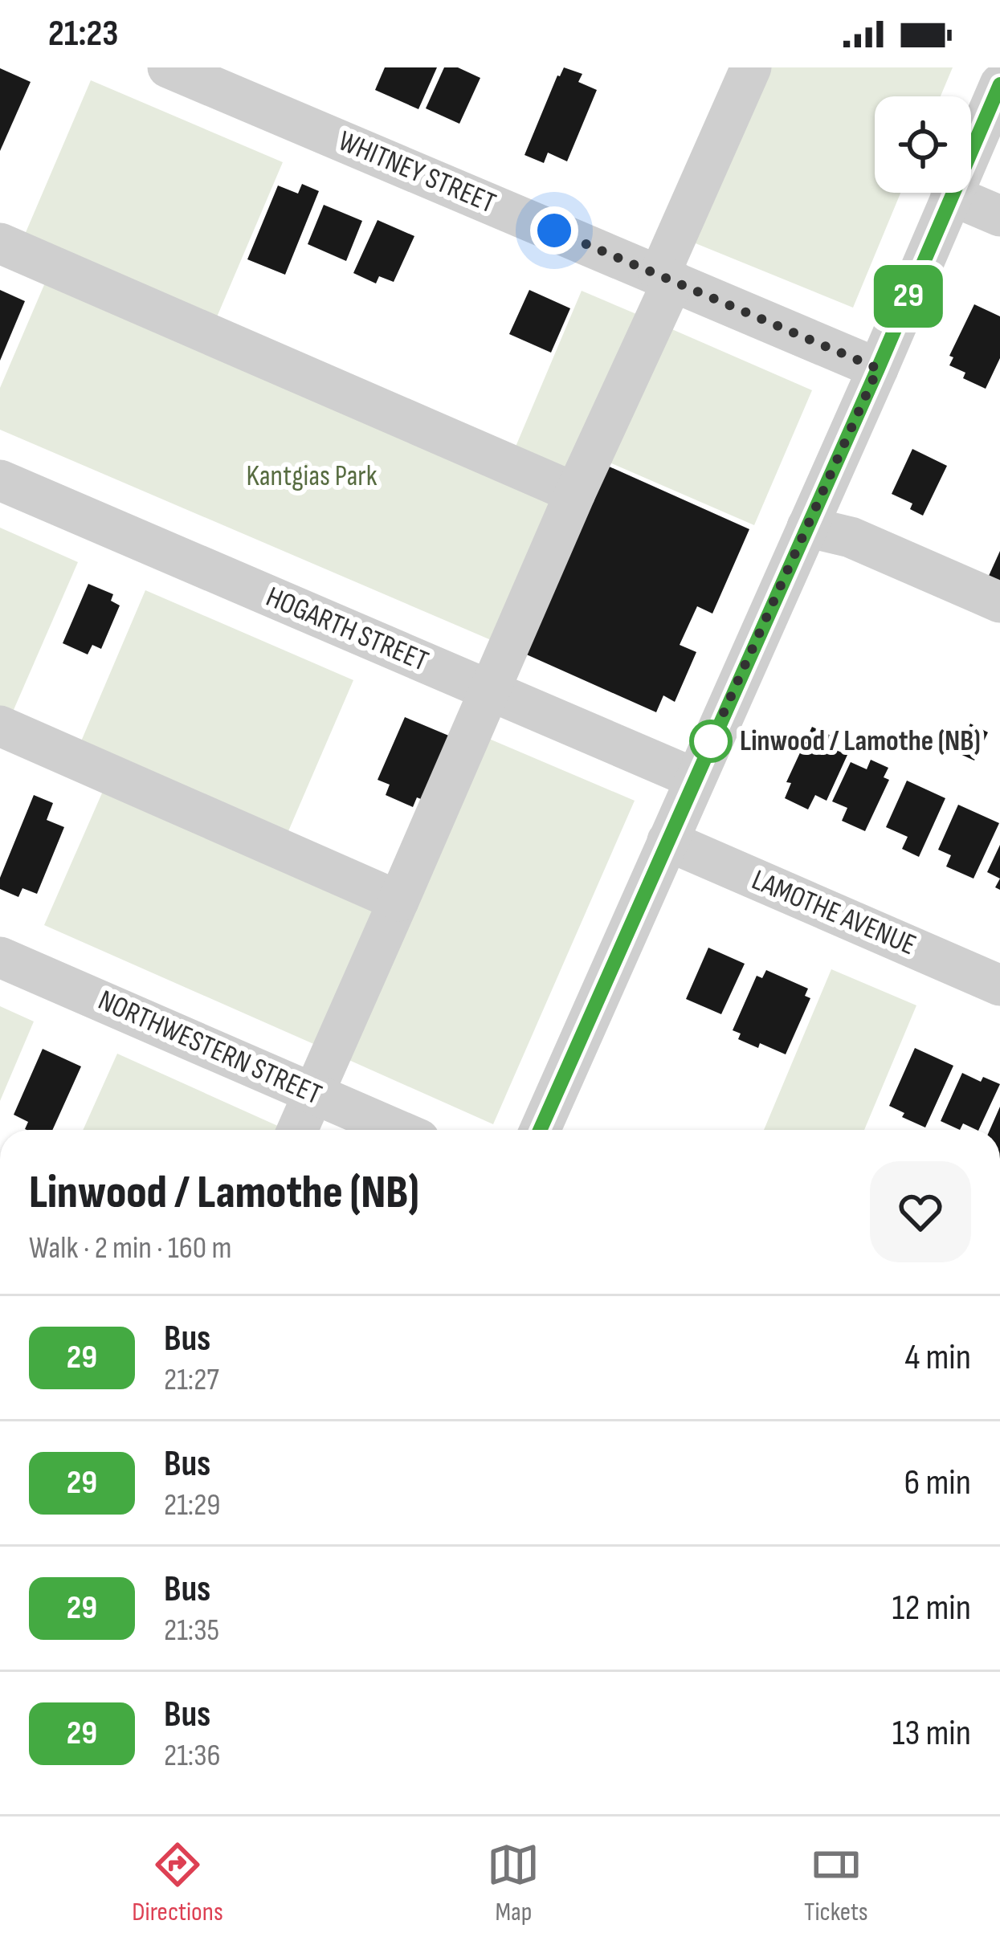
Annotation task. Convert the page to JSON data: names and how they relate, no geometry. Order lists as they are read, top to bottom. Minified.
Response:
{"streets":{"street":["WHITNEY STREET","HOGARTH STREET","LAMOTHE AVENUE","NORTHWESTERN STREET"]},"parks":["Kantgias Park"],"places":["Linwood / Lamothe (NB)"],"lines":["bus line 29"],"page":{"status":"21:23","on_map":"29","heading":["Linwood / Lamothe (NB)","Walk · 2 min · 160 m"],"list":[{"mark":"29","name":"Bus","note":"21:27","value":"4 min"},{"mark":"29","name":"Bus","note":"21:29","value":"6 min"},{"mark":"29","name":"Bus","note":"21:35","value":"12 min"},{"mark":"29","name":"Bus","note":"21:36","value":"13 min"}],"tabs":["Directions","Map","Tickets"]}}
